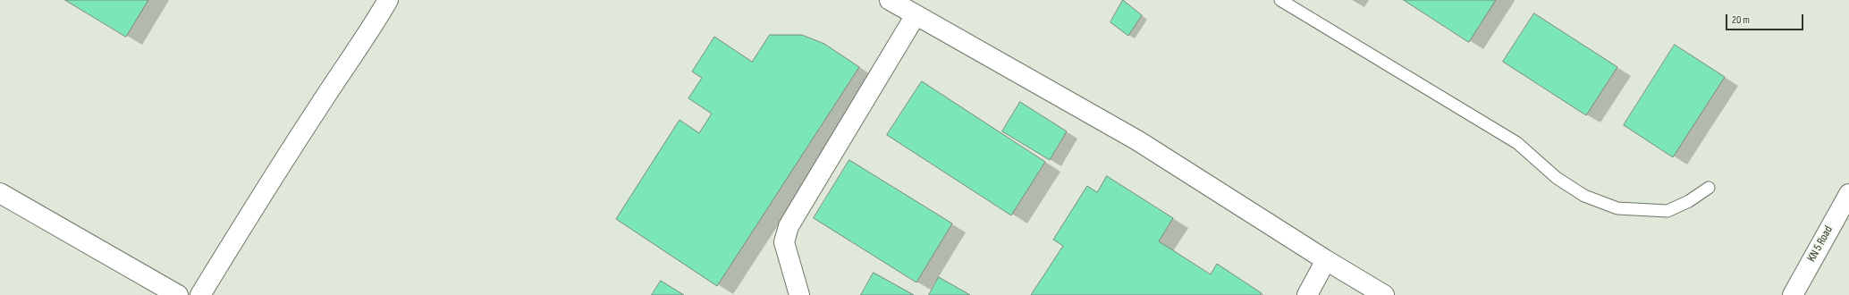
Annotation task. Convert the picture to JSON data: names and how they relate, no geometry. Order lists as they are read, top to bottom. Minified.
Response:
{"streets":{"street":["KN 5 Road"]},"scale_bar":"20 m"}
